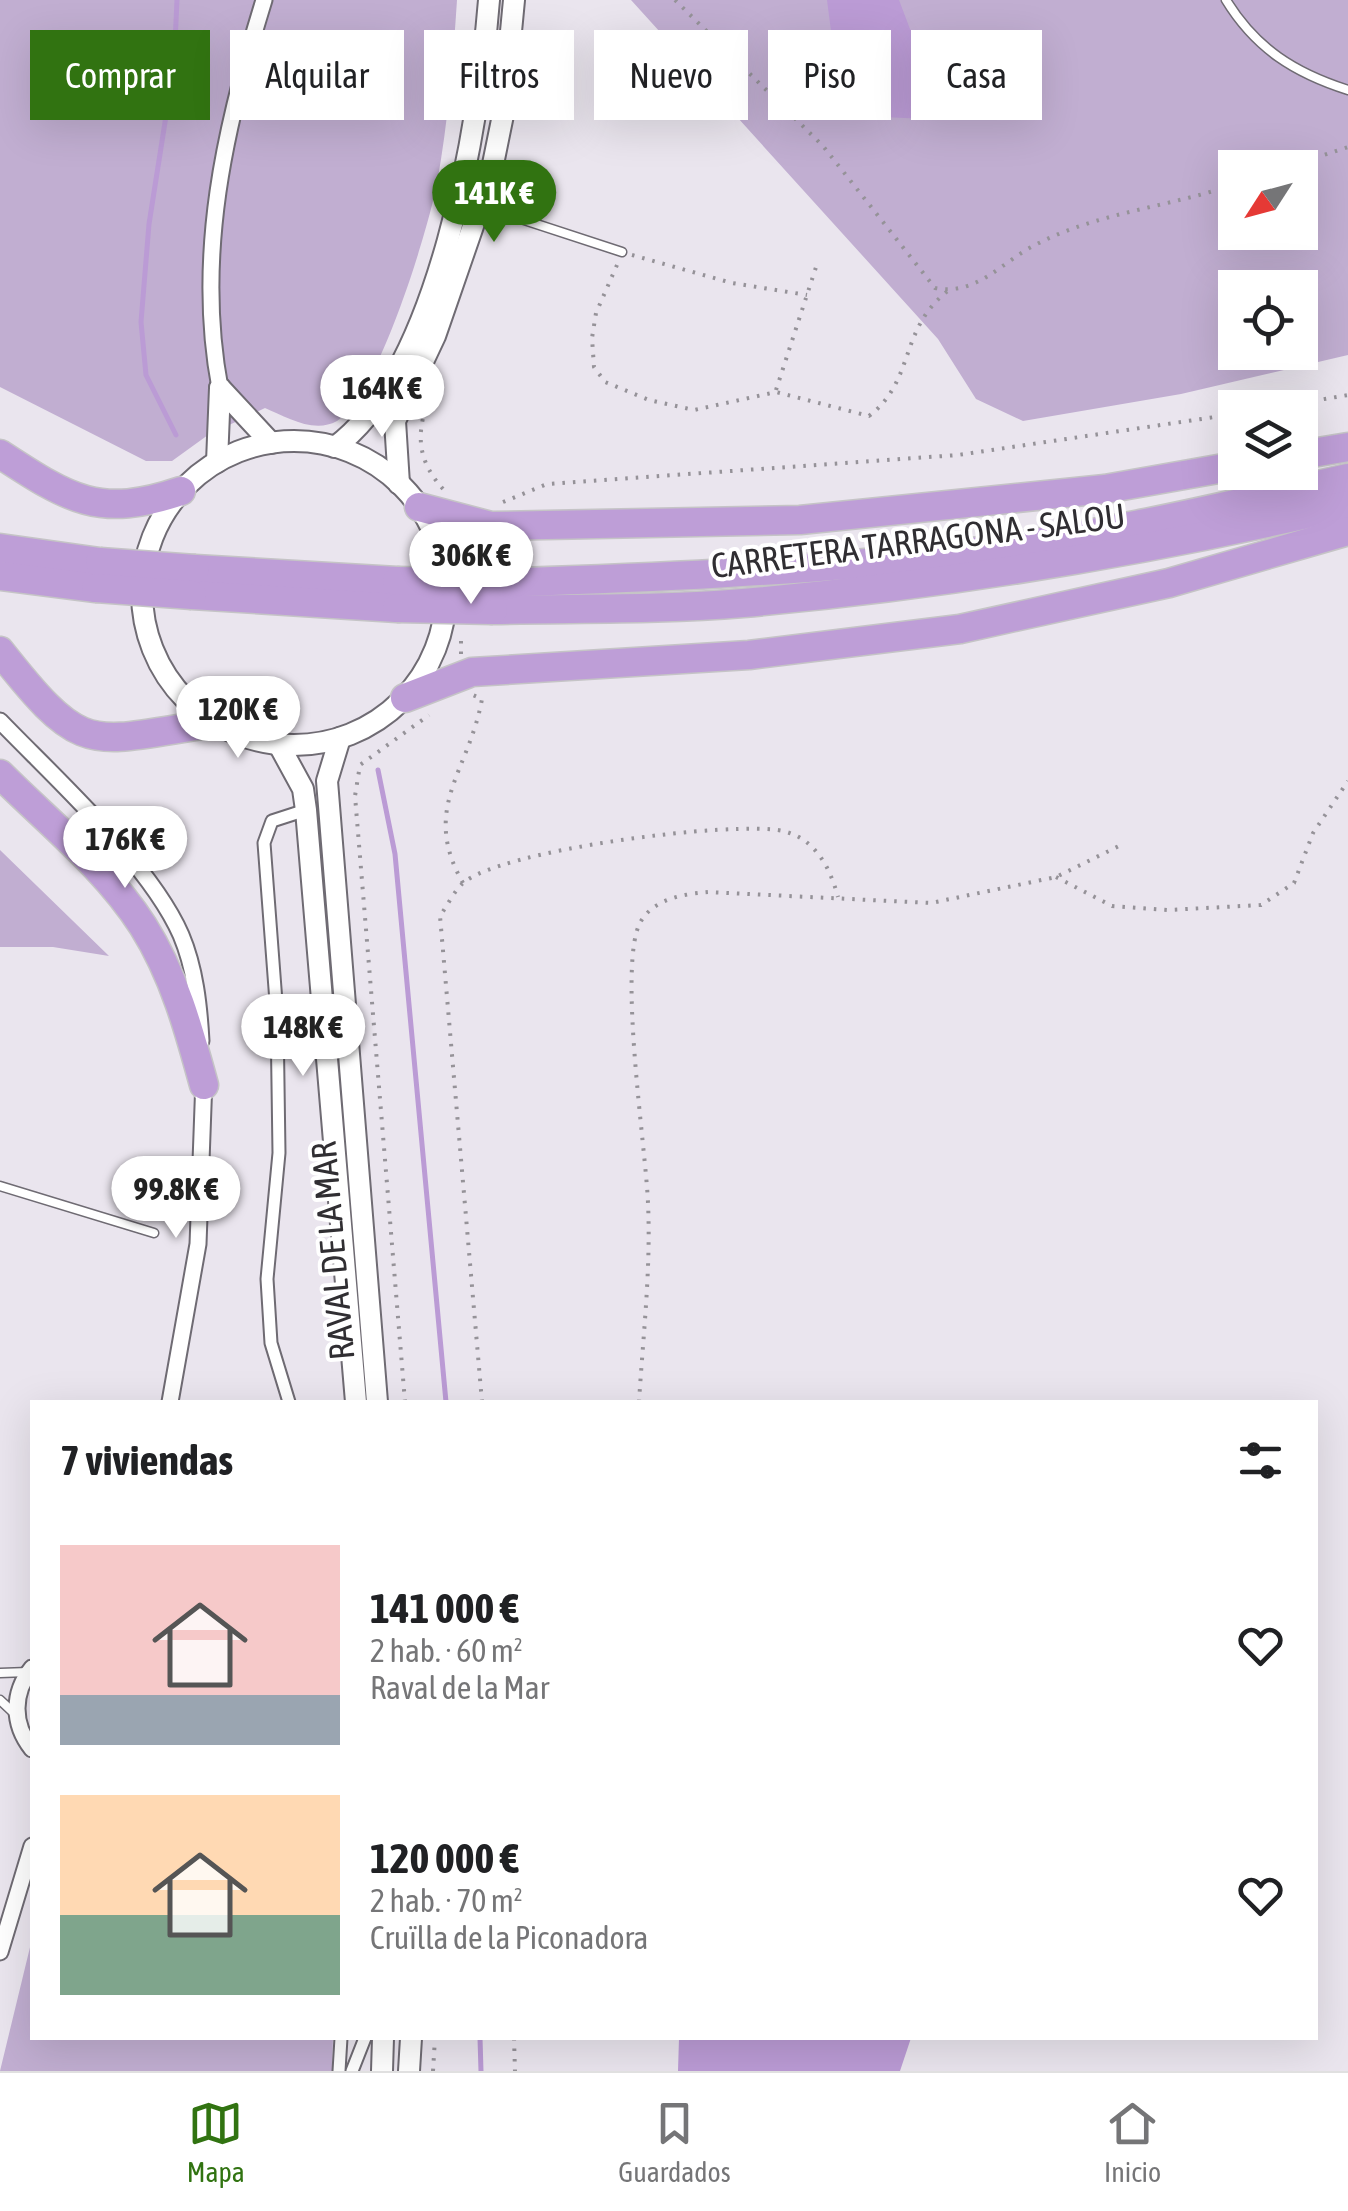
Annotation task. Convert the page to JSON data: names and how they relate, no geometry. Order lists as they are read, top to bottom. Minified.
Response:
{"streets":{"highway":["CARRETERA TARRAGONA - SALOU"],"street":["RAVAL DE LA MAR"]},"north":"bottom left","page":{"chip":["Comprar","Alquilar","Filtros","Nuevo","Piso","Casa"],"price":["141K €","164K €","306K €","120K €","176K €","148K €","99.8K €"],"heading":"7 viviendas","list":[{"name":"141 000 €","note":"2 hab. · 60 m² · Raval de la Mar"},{"name":"120 000 €","note":"2 hab. · 70 m² · Cruïlla de la Piconadora"}],"tabs":["Mapa","Guardados","Inicio"]}}
